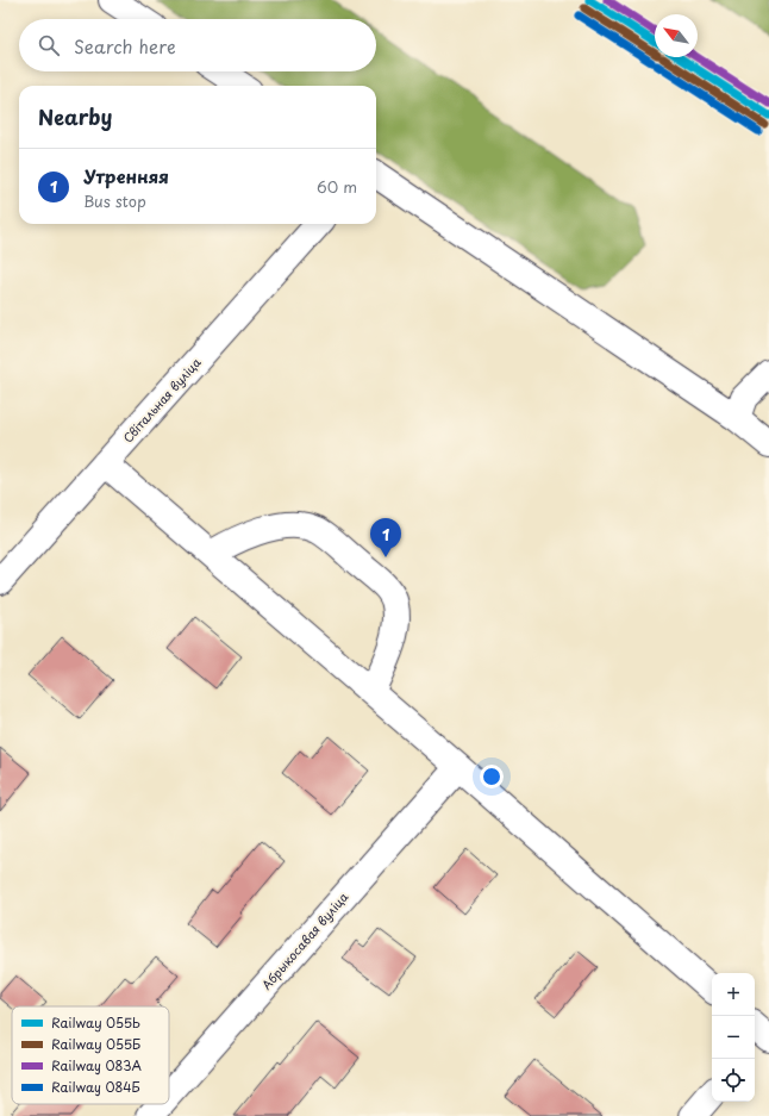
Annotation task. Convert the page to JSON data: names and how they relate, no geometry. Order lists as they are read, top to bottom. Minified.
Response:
{"streets":{"street":["Світальная вуліца","Абрыкосавая вуліца"]},"lines":["rail line 055Ь","rail line 083А","rail line 055Б","rail line 084Б"],"legend":["Railway 055Ь","Railway 055Б","Railway 083А","Railway 084Б"],"north":"top left","page":{"search":"Search here","heading":"Nearby","list":[{"mark":"1","name":"Утренняя","note":"Bus stop","value":"60 m"}],"pins":"1","map_buttons":["+","−"]}}
